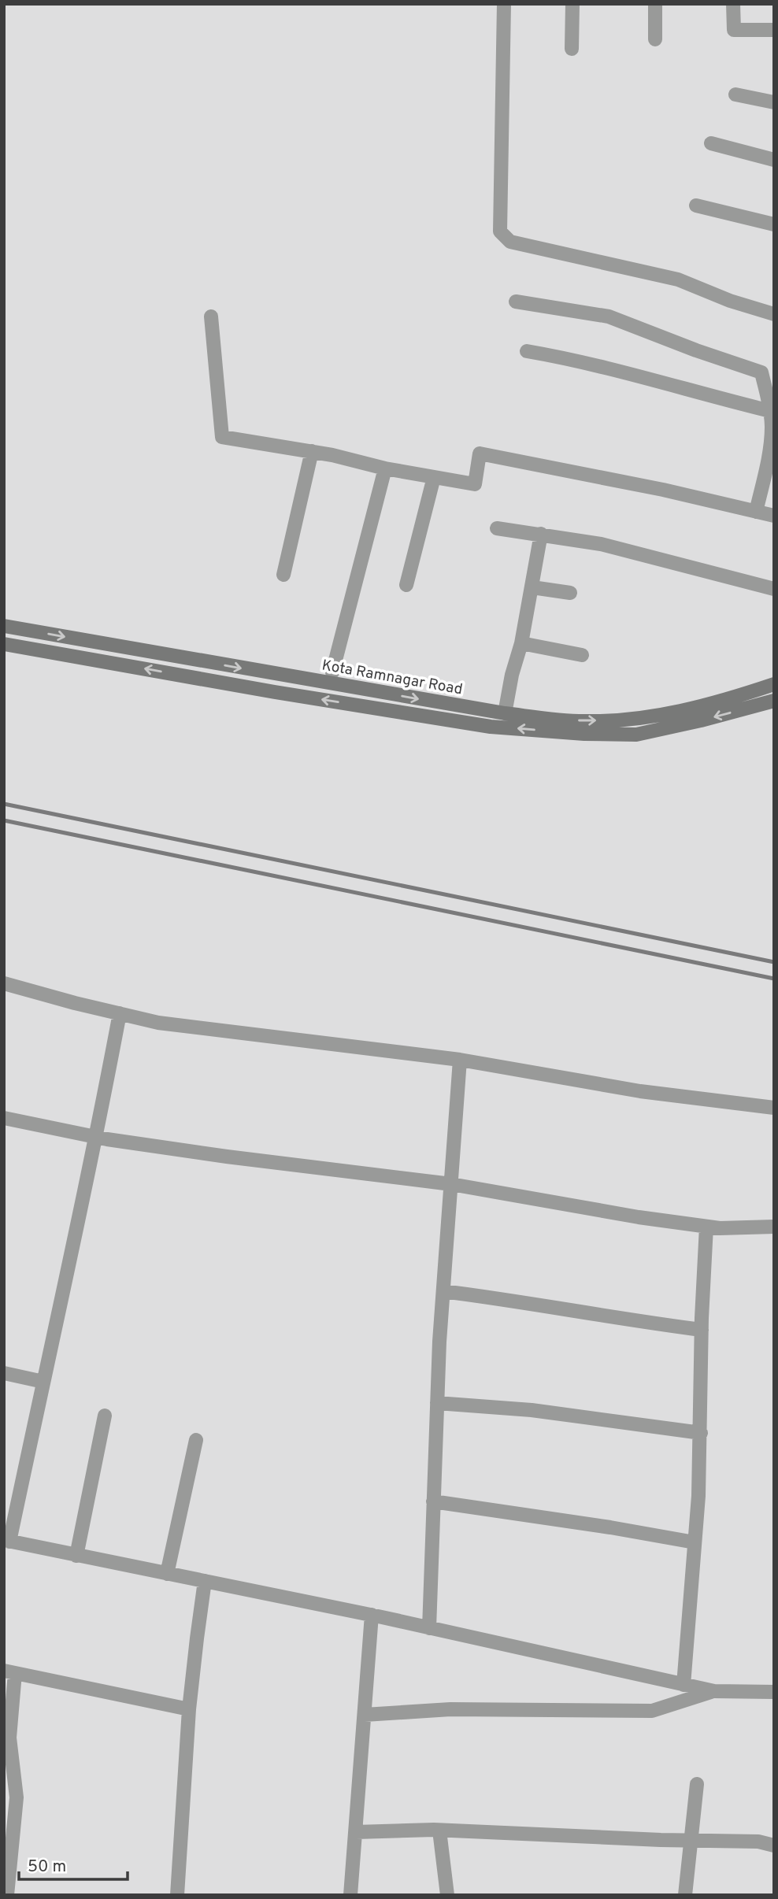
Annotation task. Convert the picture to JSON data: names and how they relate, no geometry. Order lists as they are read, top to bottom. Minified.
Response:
{"streets":{"street":["Kota Ramnagar Road"]},"scale_bar":"50 m"}
